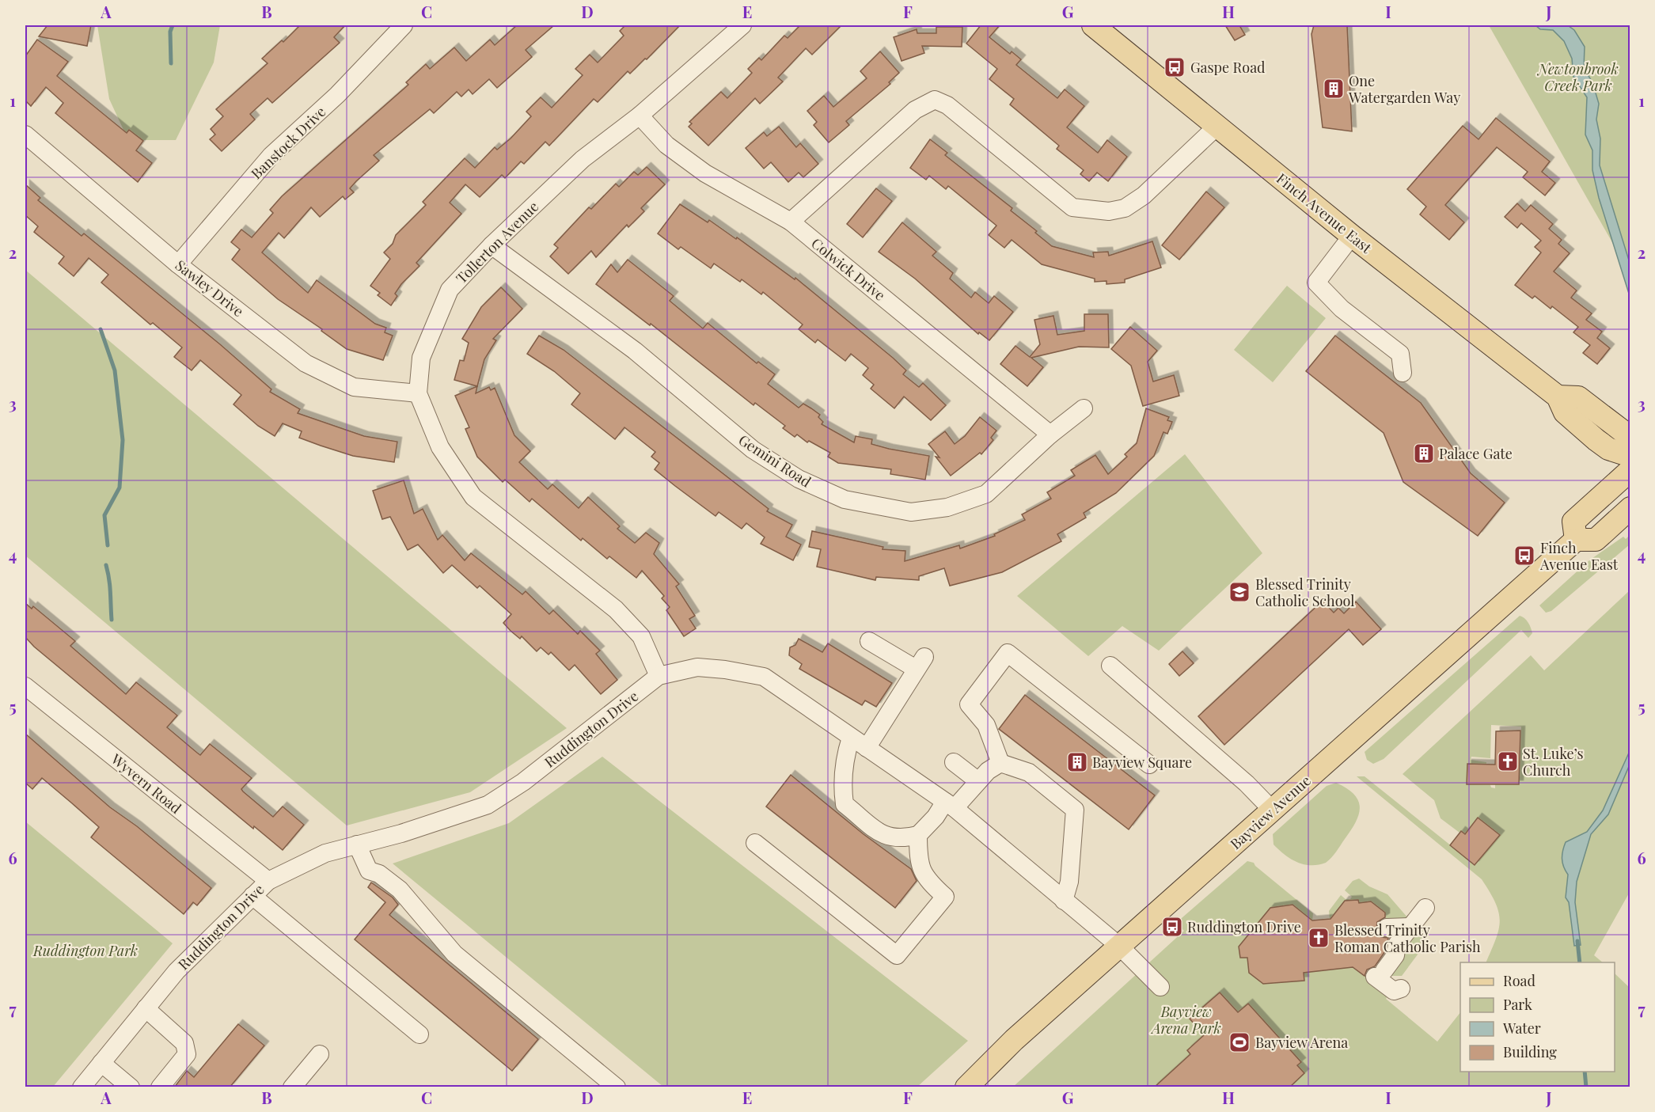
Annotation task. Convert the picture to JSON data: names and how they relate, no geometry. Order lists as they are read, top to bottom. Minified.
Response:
{"streets":{"main road":["Finch Avenue East","Bayview Avenue"],"street":["Banstock Drive","Tollerton Avenue","Colwick Drive","Sawley Drive","Gemini Road","Ruddington Drive","Wyvern Road"]},"crossings":[["Banstock Drive","Sawley Drive"],["Tollerton Avenue","Colwick Drive"],["Tollerton Avenue","Sawley Drive"],["Tollerton Avenue","Gemini Road"],["Tollerton Avenue","Ruddington Drive"],["Colwick Drive","Gemini Road"],["Ruddington Drive","Wyvern Road"],["Ruddington Drive","Bayview Avenue"]],"parks":["Newtonbrook Creek Park","Ruddington Park","Bayview Arena Park"],"places":{"bus stop":["Gaspe Road","Finch Avenue East","Ruddington Drive"],"building":["One Watergarden Way","Palace Gate","Bayview Square"],"school or university":["Blessed Trinity Catholic School"],"church":["St. Luke’s Church","Blessed Trinity Roman Catholic Parish"],"sports":["Bayview Arena"]},"legend":["Road","Park","Water","Building"],"grid":{"columns":["A","B","C","D","E","F","G","H","I","J"],"rows":["1","2","3","4","5","6","7"]}}
